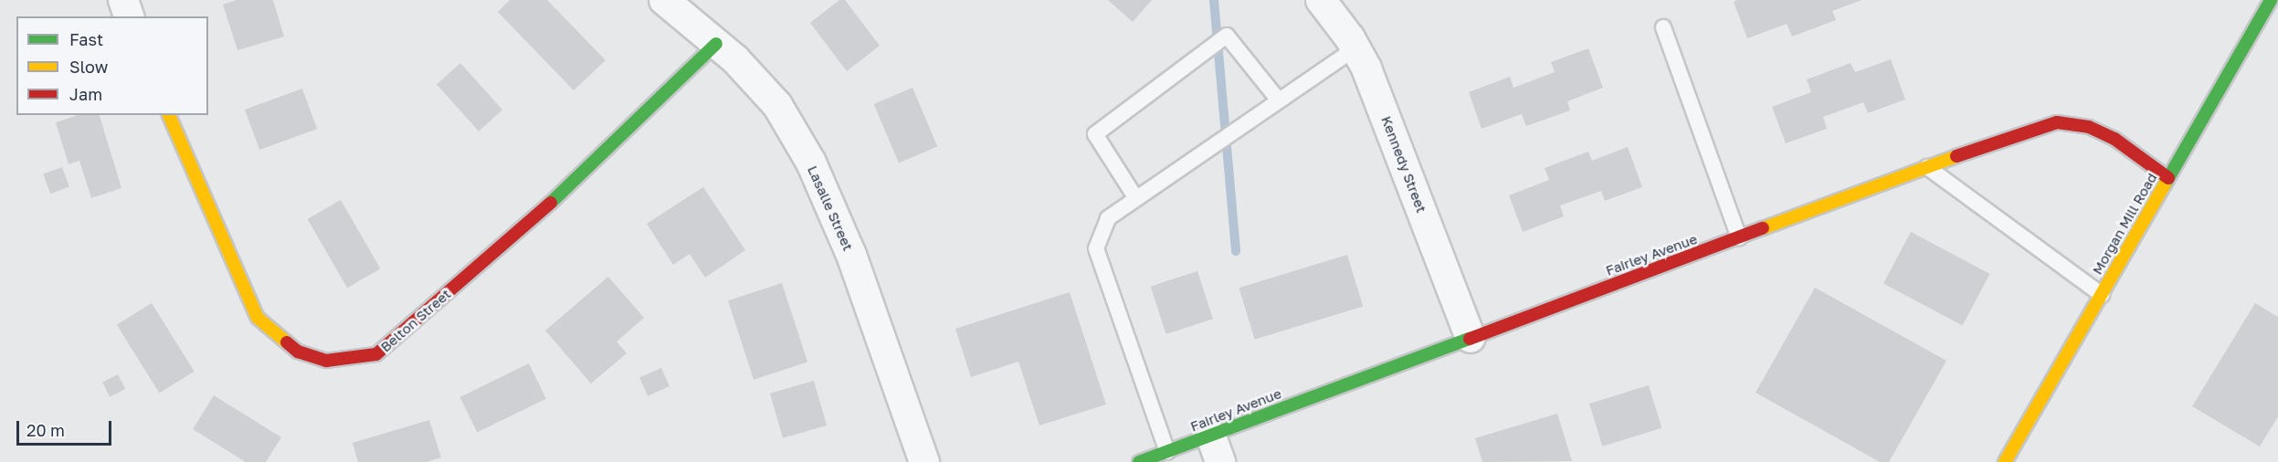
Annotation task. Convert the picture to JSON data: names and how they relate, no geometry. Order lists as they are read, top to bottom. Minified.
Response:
{"streets":{"street":["Kennedy Street","Lasalle Street","Morgan Mill Road","Fairley Avenue","Belton Street"]},"crossings":[["Kennedy Street","Fairley Avenue"],["Lasalle Street","Belton Street"],["Morgan Mill Road","Fairley Avenue"]],"legend":["Fast","Slow","Jam"],"scale_bar":"20 m"}
